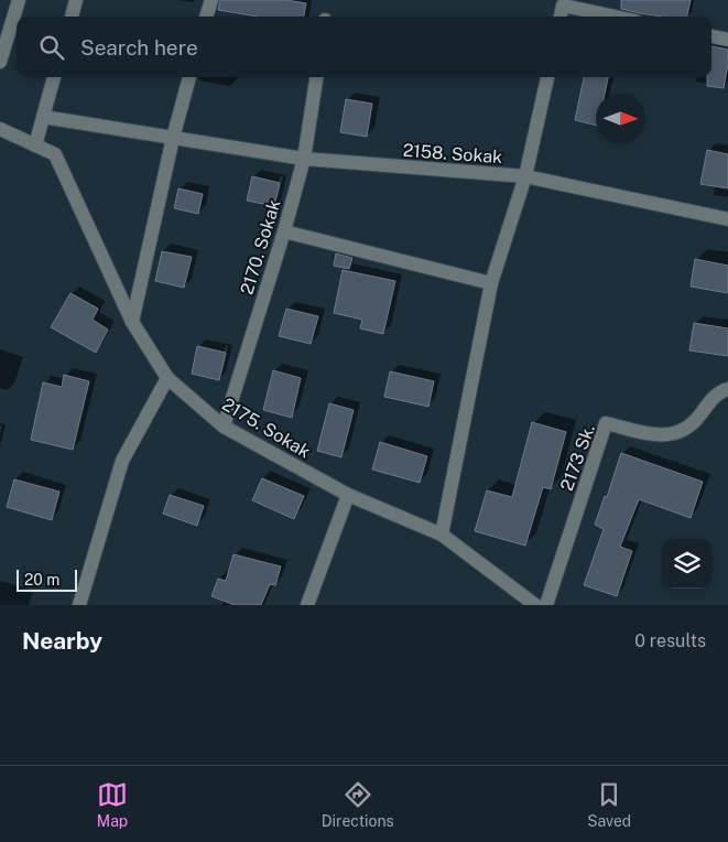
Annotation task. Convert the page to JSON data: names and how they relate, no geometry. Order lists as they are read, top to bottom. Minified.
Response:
{"streets":{"street":["2158. Sokak","2170. Sokak","2175. Sokak","2173 Sk."]},"crossings":[["2158. Sokak","2170. Sokak"],["2170. Sokak","2175. Sokak"]],"scale_bar":"20 m","north":"right","page":{"search":"Search here","scale":"20 m","heading":["Nearby","0 results"],"nav":["Map","Directions","Saved"]}}
